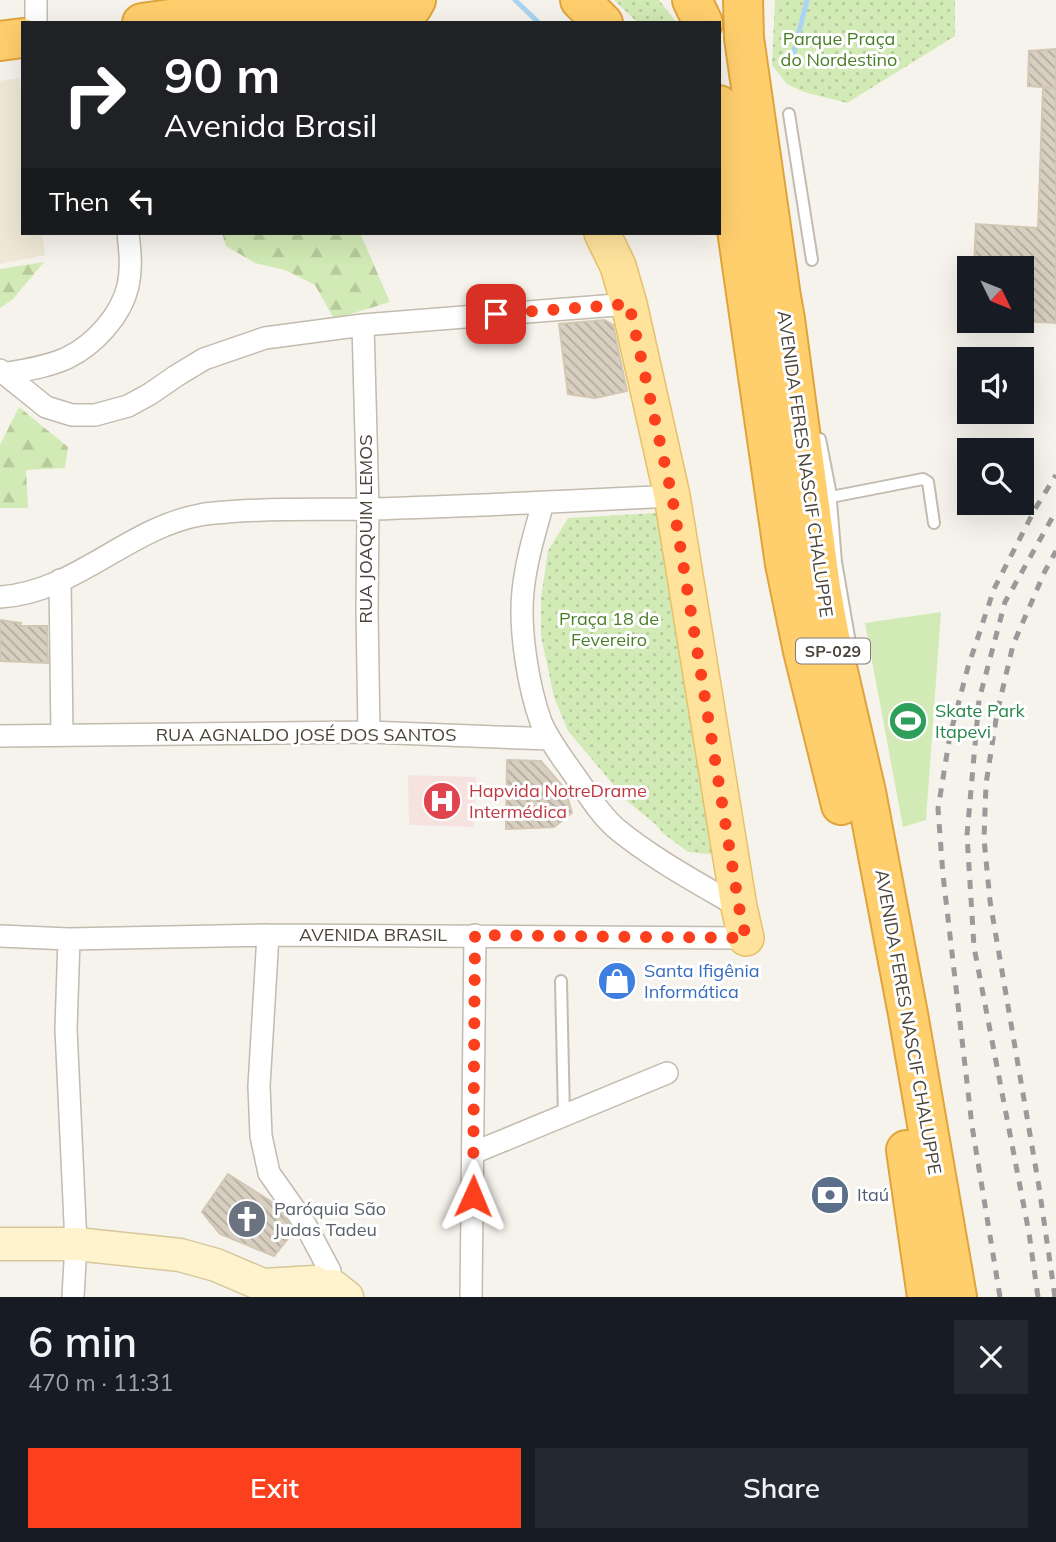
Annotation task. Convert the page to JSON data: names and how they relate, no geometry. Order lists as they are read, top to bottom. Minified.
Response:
{"streets":{"highway":["AVENIDA FERES NASCIF CHALUPPE","SP-029"],"street":["RUA JOAQUIM LEMOS","RUA AGNALDO JOSÉ DOS SANTOS","AVENIDA BRASIL"]},"crossings":[["RUA JOAQUIM LEMOS","RUA AGNALDO JOSÉ DOS SANTOS"]],"parks":["Parque Praça do Nordestino","Praça 18 de Fevereiro"],"places":{"sports":["Skate Park Itapevi"],"hospital":["Hapvida NotreDrame Intermédica"],"shop":["Santa Ifigênia Informática"],"bank":["Itaú"],"church":["Paróquia São Judas Tadeu"]},"north":"bottom right","page":{"turn":["90 m","Avenida Brasil"],"then":"Then","heading":["6 min","470 m · 11:31"],"buttons":["Exit","Share"]}}
